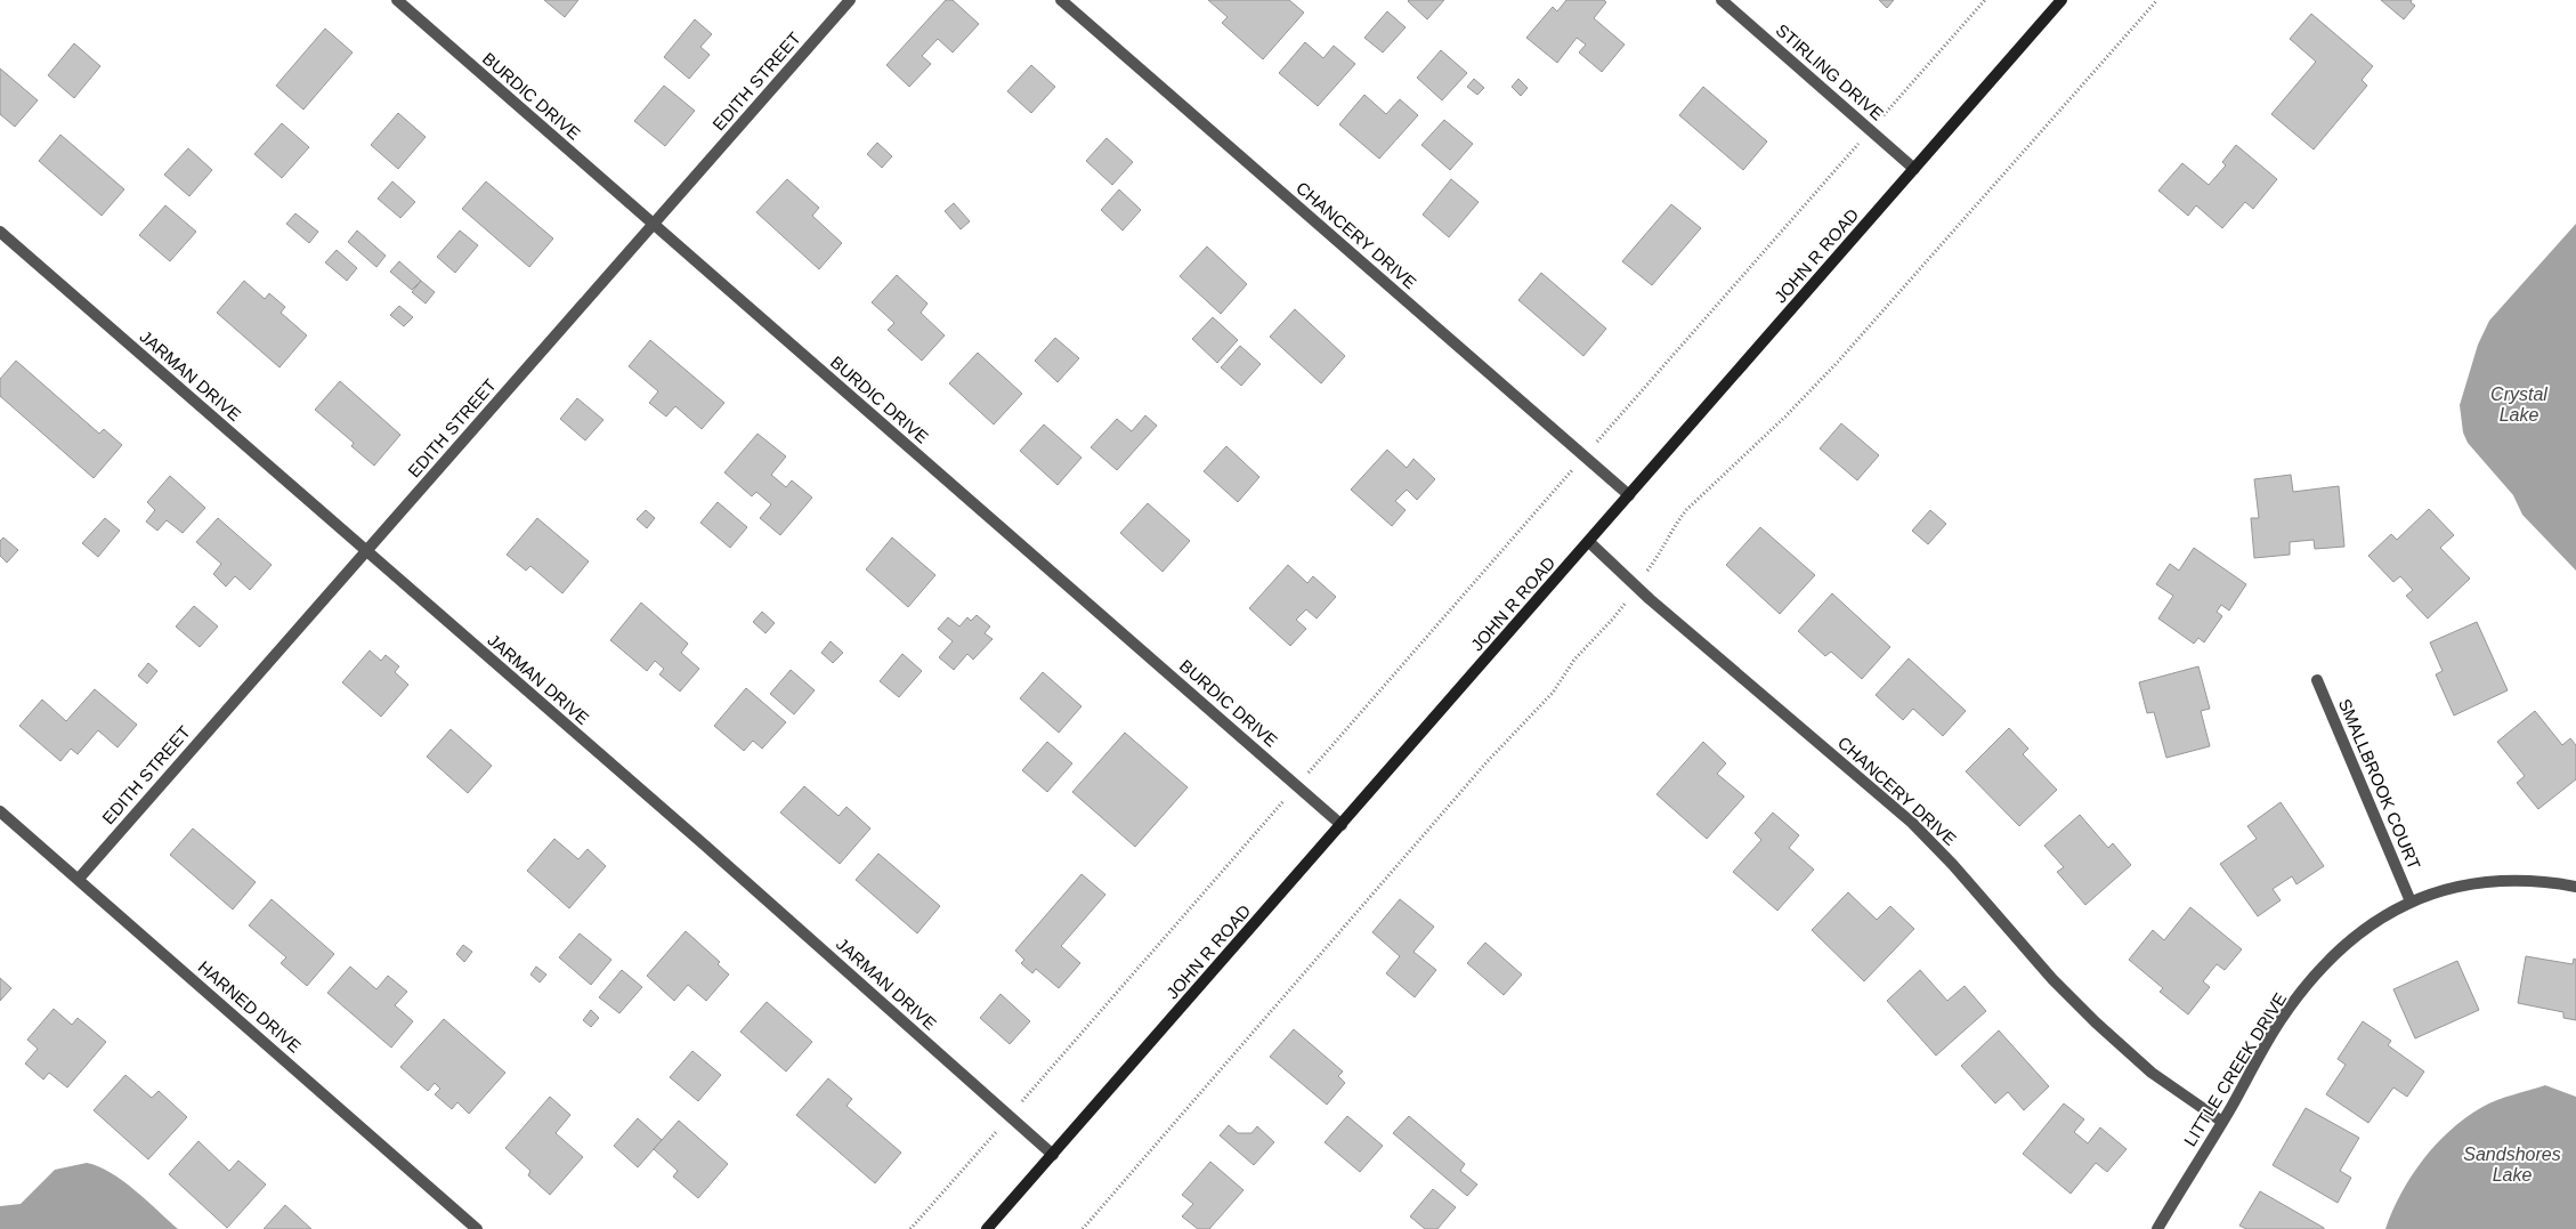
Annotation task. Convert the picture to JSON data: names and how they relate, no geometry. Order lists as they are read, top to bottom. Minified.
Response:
{"streets":{"main road":["JOHN R ROAD"],"street":["STIRLING DRIVE","EDITH STREET","BURDIC DRIVE","CHANCERY DRIVE","JARMAN DRIVE","SMALLBROOK COURT","HARNED DRIVE","LITTLE CREEK DRIVE"]},"crossings":[["STIRLING DRIVE","JOHN R ROAD"],["EDITH STREET","BURDIC DRIVE"],["EDITH STREET","JARMAN DRIVE"],["EDITH STREET","HARNED DRIVE"],["BURDIC DRIVE","JOHN R ROAD"],["CHANCERY DRIVE","JOHN R ROAD"],["CHANCERY DRIVE","LITTLE CREEK DRIVE"],["JOHN R ROAD","JARMAN DRIVE"],["SMALLBROOK COURT","LITTLE CREEK DRIVE"]],"water":["Crystal Lake","Sandshores Lake"]}
